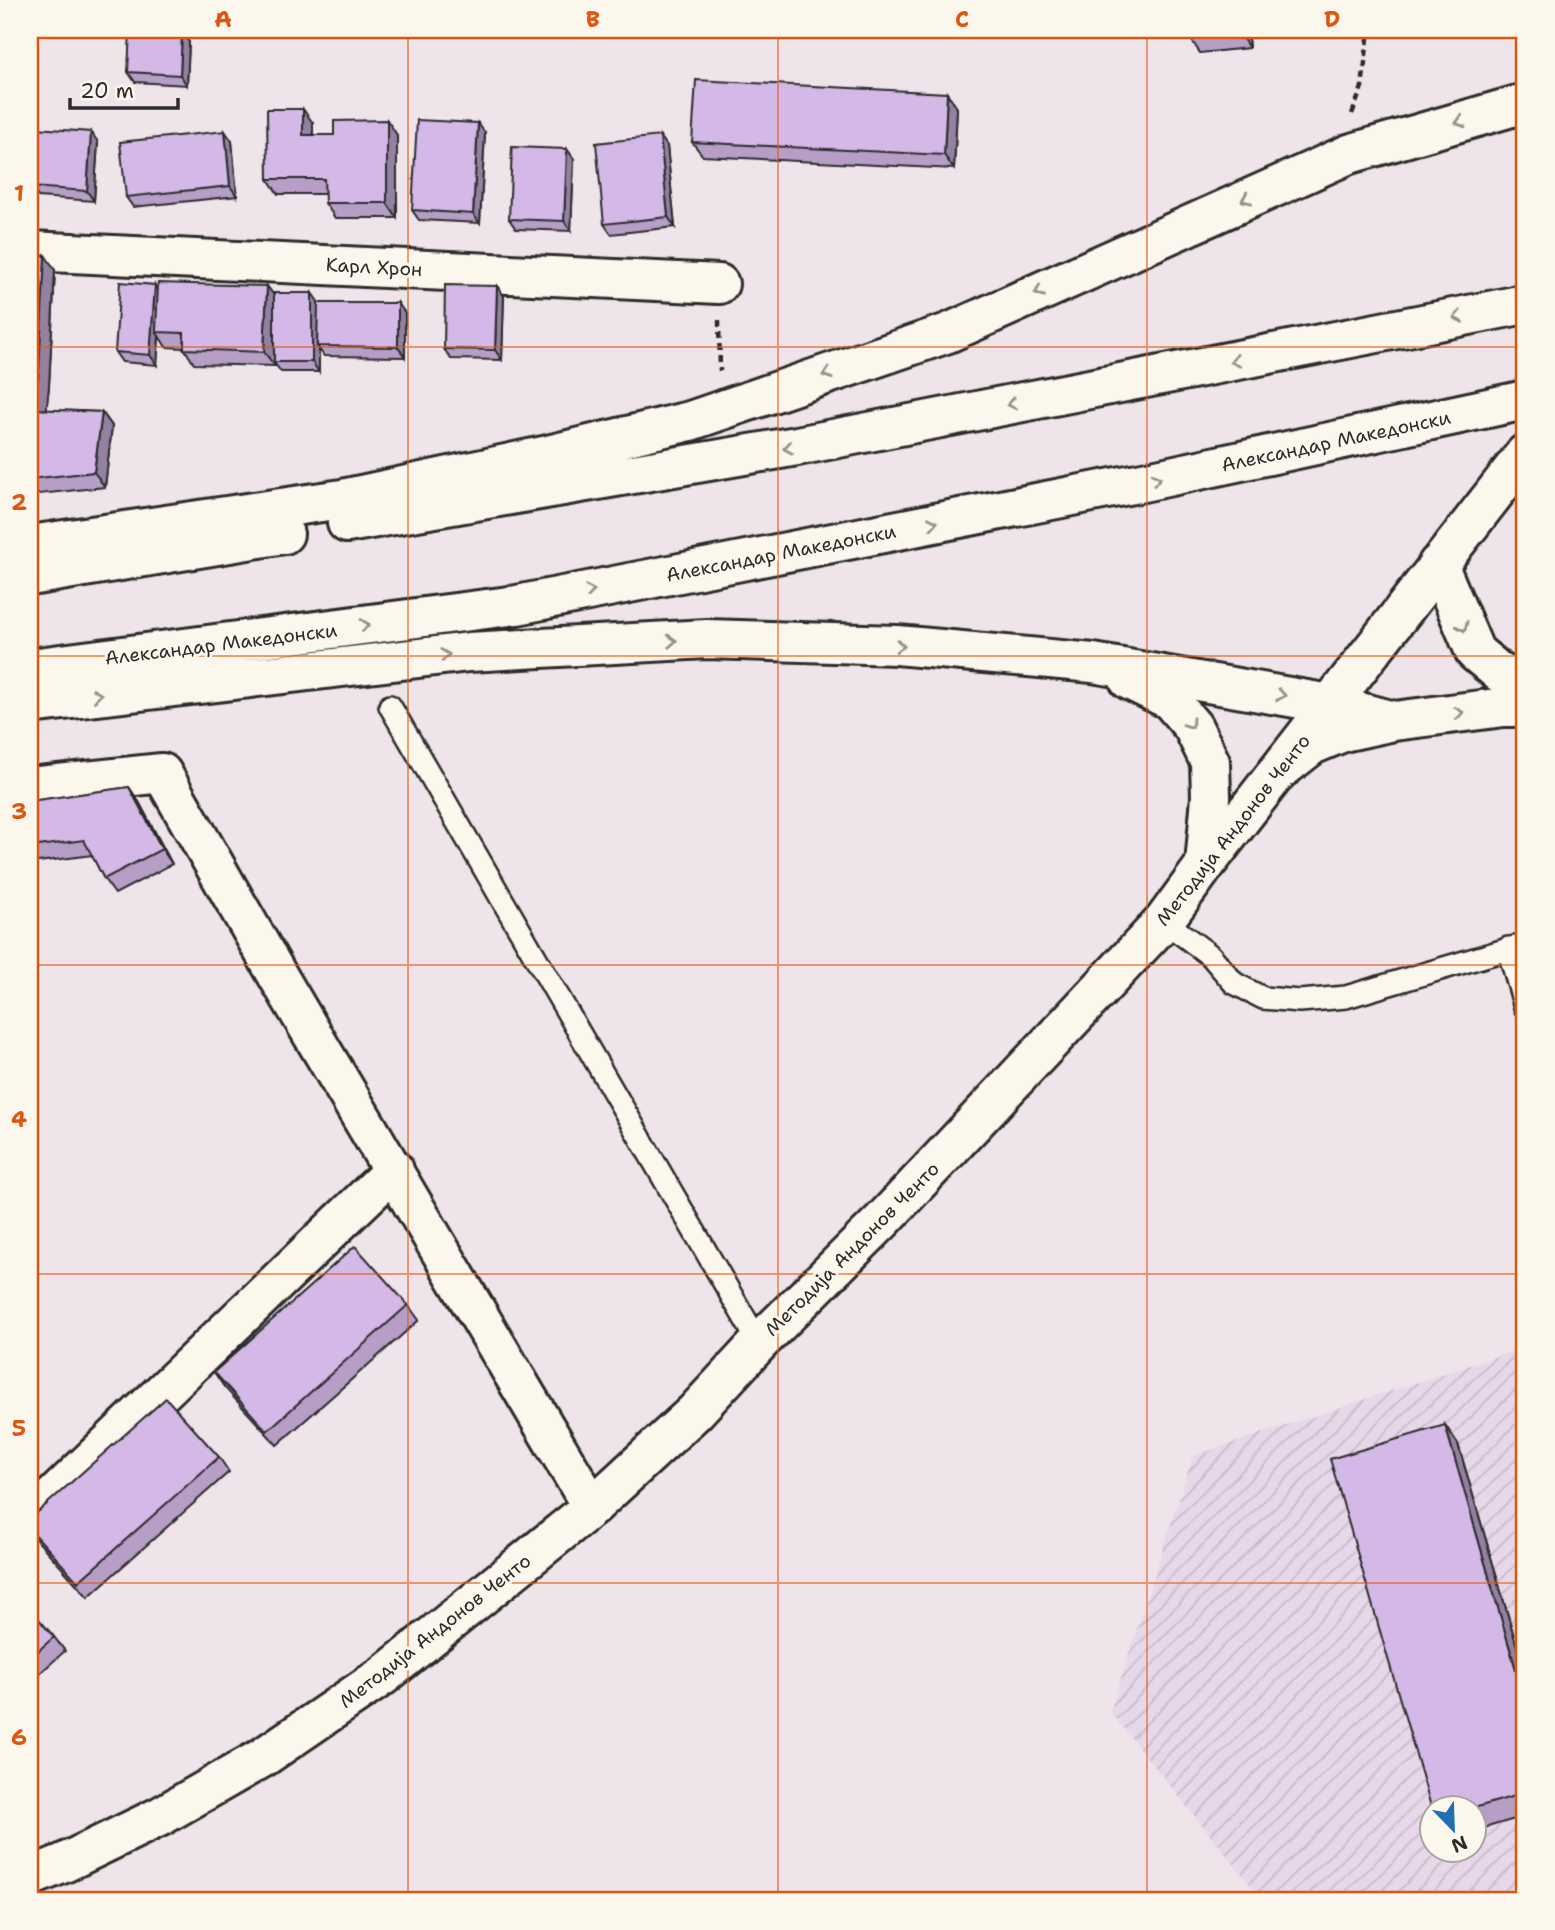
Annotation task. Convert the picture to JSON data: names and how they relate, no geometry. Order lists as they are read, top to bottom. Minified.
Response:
{"streets":{"street":["Карл Хрон","Александар Македонски","Методија Андонов Ченто"]},"scale_bar":"20 m","north":"bottom right","grid":{"columns":["A","B","C","D"],"rows":["1","2","3","4","5","6"]}}
